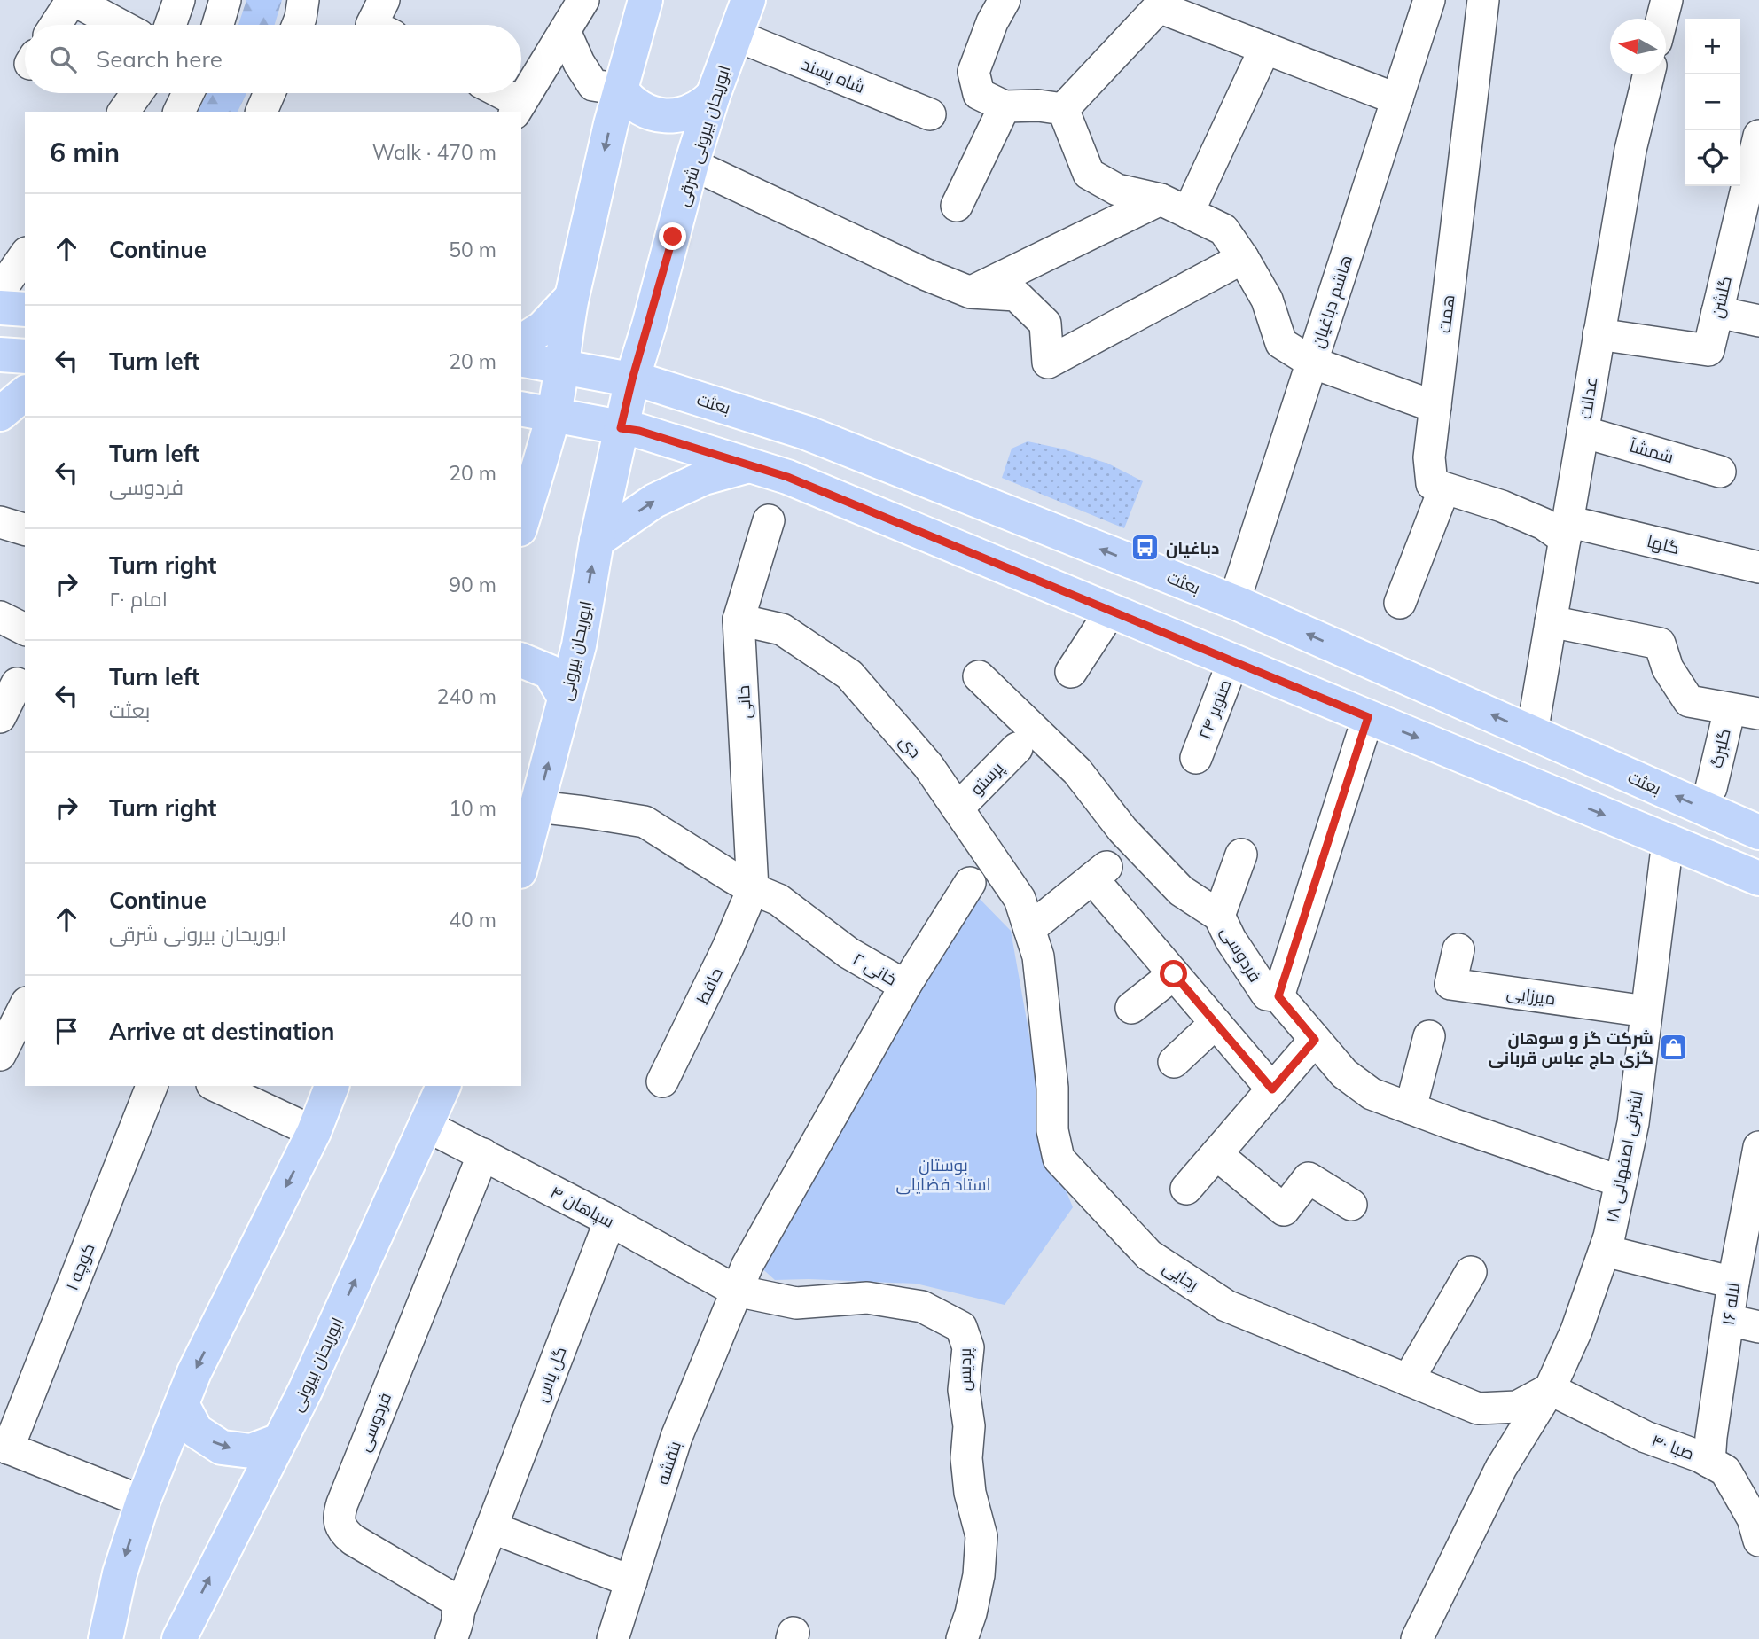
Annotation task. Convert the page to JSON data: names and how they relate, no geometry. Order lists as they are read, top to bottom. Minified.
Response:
{"streets":{"main road":["ابوریحان بیرونی شرقی","بعثت","ابوریحان بیرونی"],"street":["شاه پسند","گلشن","هاشم دباغیان","همت","عدالت","شمشآ","گلها","خانی","صنوبر ۲۴","دی","گلبرگ","پرستو","فردوسی","خانی ۲","حافظ","میرزایی","اشرفی اصفهانی ۱۸","سپاهان ۴","کوچه ۱","رجایی","لاله ۱۶","پردیس","گل یاس","صبا ۴۰","بنفشه"]},"crossings":[["شاه پسند","ابوریحان بیرونی شرقی"],["ابوریحان بیرونی شرقی","بعثت"],["ابوریحان بیرونی شرقی","ابوریحان بیرونی"],["گلشن","عدالت"],["هاشم دباغیان","بعثت"],["عدالت","بعثت"],["عدالت","شمشآ"],["عدالت","گلها"],["ابوریحان بیرونی","خانی ۲"],["ابوریحان بیرونی","سپاهان ۴"],["خانی","دی"],["خانی","خانی ۲"],["خانی","حافظ"],["دی","پرستو"],["دی","رجایی"],["فردوسی","اشرفی اصفهانی ۱۸"],["فردوسی","سپاهان ۴"],["فردوسی","گل یاس"],["خانی ۲","حافظ"],["خانی ۲","سپاهان ۴"],["خانی ۲","پردیس"],["خانی ۲","بنفشه"],["میرزایی","اشرفی اصفهانی ۱۸"],["اشرفی اصفهانی ۱۸","رجایی"],["اشرفی اصفهانی ۱۸","صبا ۴۰"],["سپاهان ۴","پردیس"],["سپاهان ۴","گل یاس"],["سپاهان ۴","بنفشه"],["رجایی","صبا ۴۰"],["لاله ۱۶","صبا ۴۰"],["پردیس","بنفشه"]],"parks":["بوستان استاد فضایلی"],"places":{"bus stop":["دباغیان"],"shop":["شرکت گز و سوهان گزی حاج عباس قربانی"]},"north":"left","page":{"map_buttons":["+","−"],"search":"Search here","heading":["6 min","Walk · 470 m"],"list":[["Continue","50 m"],["Turn left","20 m"],["Turn left","فردوسی","20 m"],["Turn right","امام ۲۰","90 m"],["Turn left","بعثت","240 m"],["Turn right","10 m"],["Continue","ابوریحان بیرونی شرقی","40 m"],"Arrive at destination"]}}
